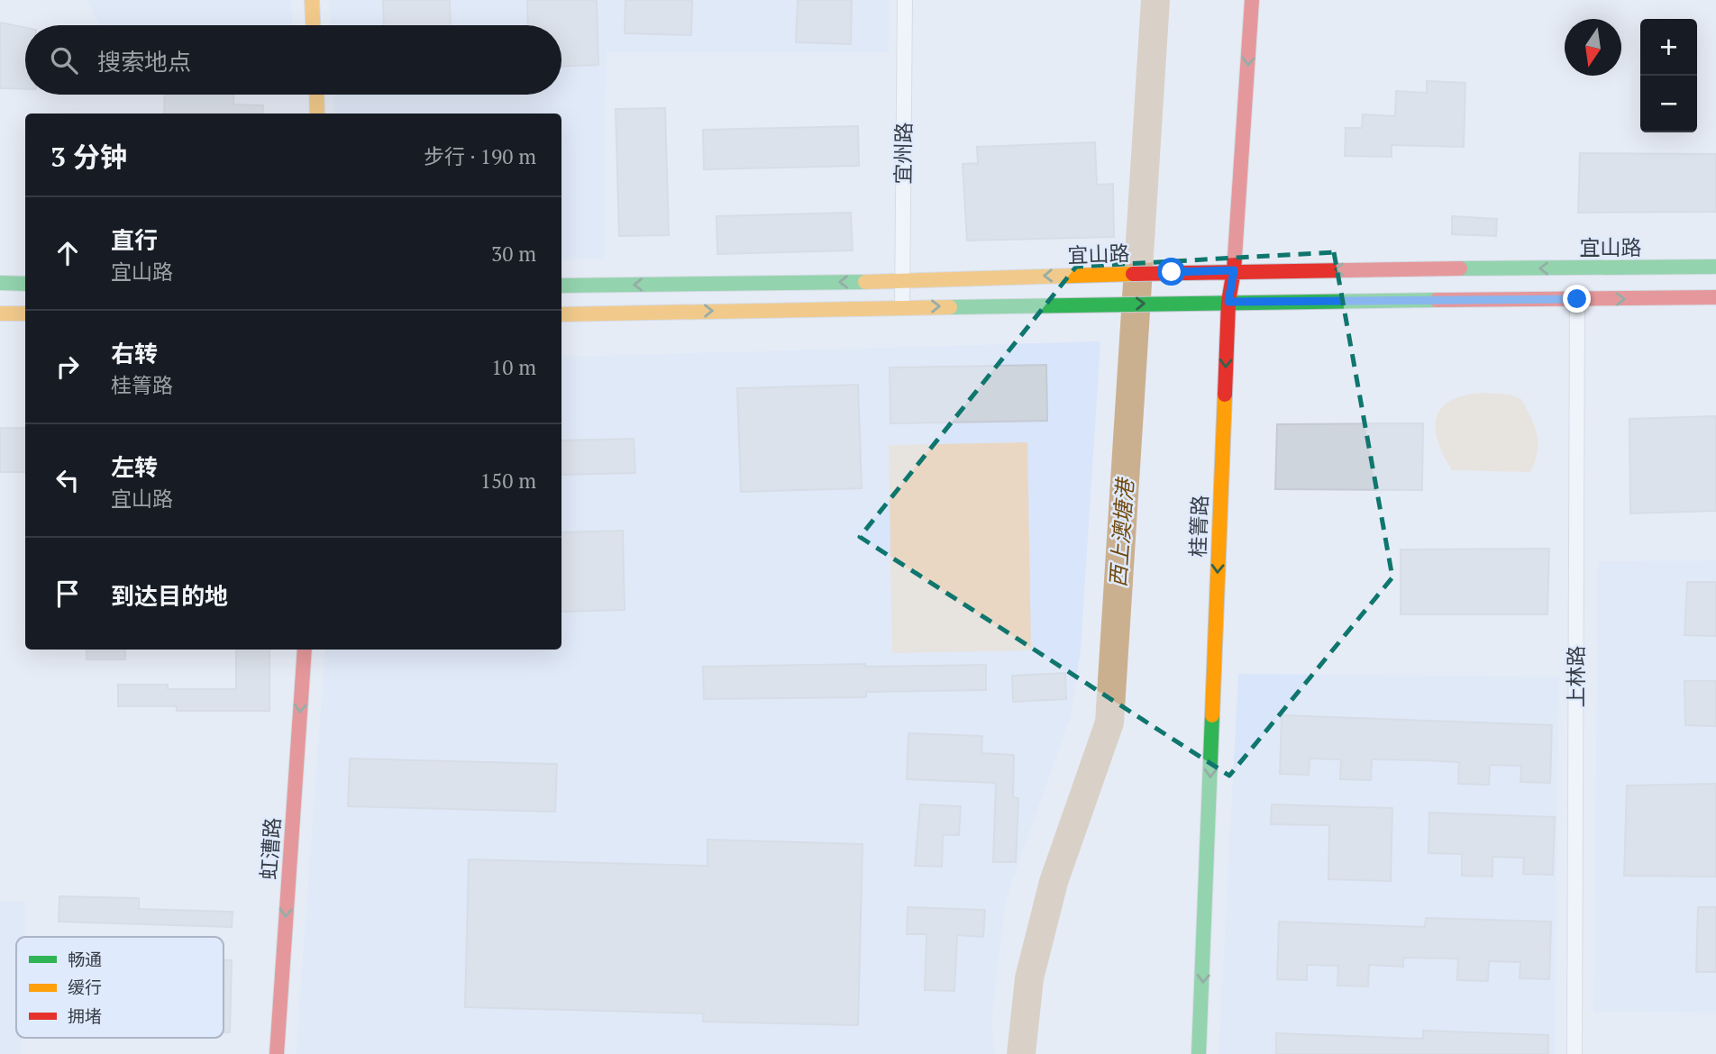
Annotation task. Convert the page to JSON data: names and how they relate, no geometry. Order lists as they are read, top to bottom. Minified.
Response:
{"streets":{"main road":["宜山路","桂箐路","虹漕路"],"street":["宜州路","上林路"]},"crossings":[["宜州路","宜山路"],["宜山路","桂箐路"]],"one_way":["桂箐路","虹漕路"],"water":["西上澳塘港"],"legend":["畅通","缓行","拥堵"],"north":"bottom","page":{"map_buttons":["+","−"],"search":"搜索地点","heading":["3 分钟","步行 · 190 m"],"list":[["直行","宜山路","30 m"],["右转","桂箐路","10 m"],["左转","宜山路","150 m"],"到达目的地"]}}
